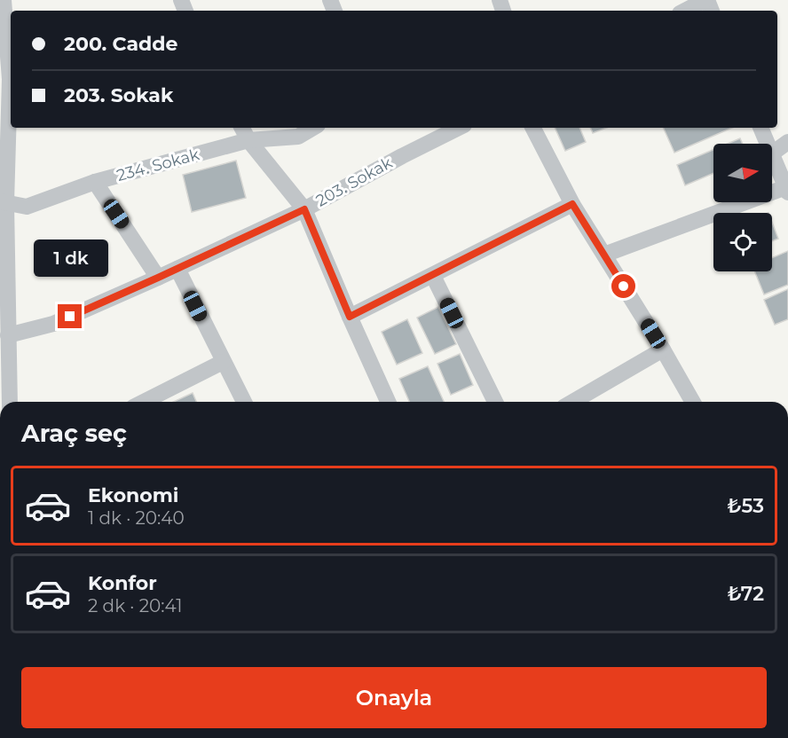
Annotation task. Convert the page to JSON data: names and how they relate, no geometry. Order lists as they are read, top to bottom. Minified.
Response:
{"streets":{"street":["234. Sokak","203. Sokak"]},"north":"right","page":{"banner":["200. Cadde","203. Sokak"],"bubble":"1 dk","heading":"Araç seç","list":[{"name":"Ekonomi","note":"1 dk · 20:40","value":"₺53"},{"name":"Konfor","note":"2 dk · 20:41","value":"₺72"}],"buttons":"Onayla"}}
